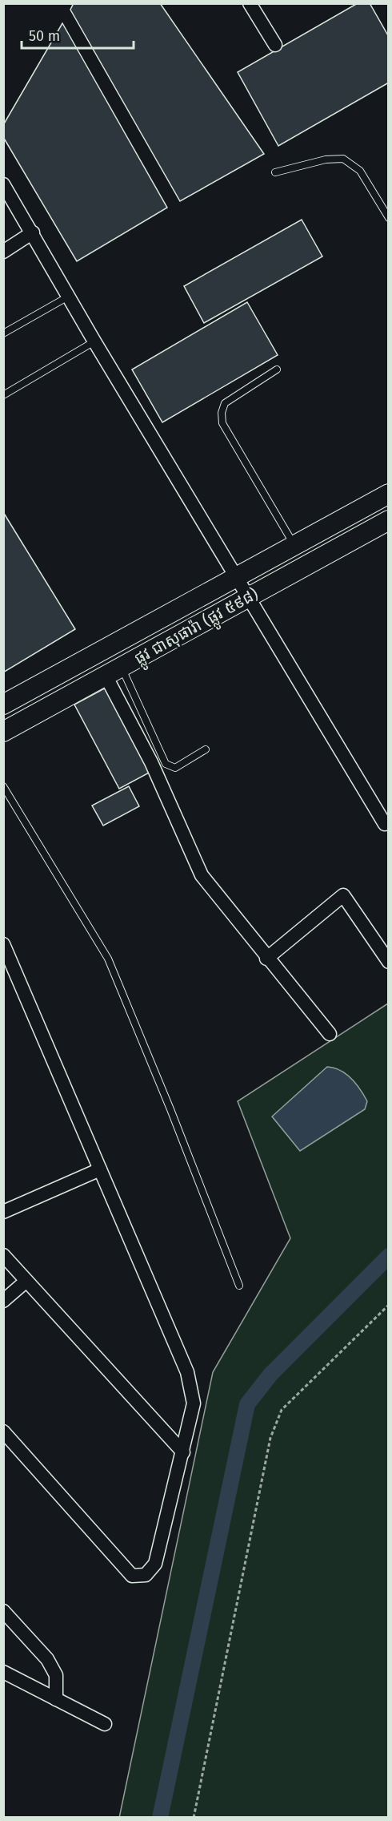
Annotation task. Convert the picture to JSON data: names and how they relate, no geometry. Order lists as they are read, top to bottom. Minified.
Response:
{"streets":{"main road":["ផ្លូវ ជាសុផារ៉ា (ផ្លូវ ៥៩៨)"]},"scale_bar":"50 m"}
